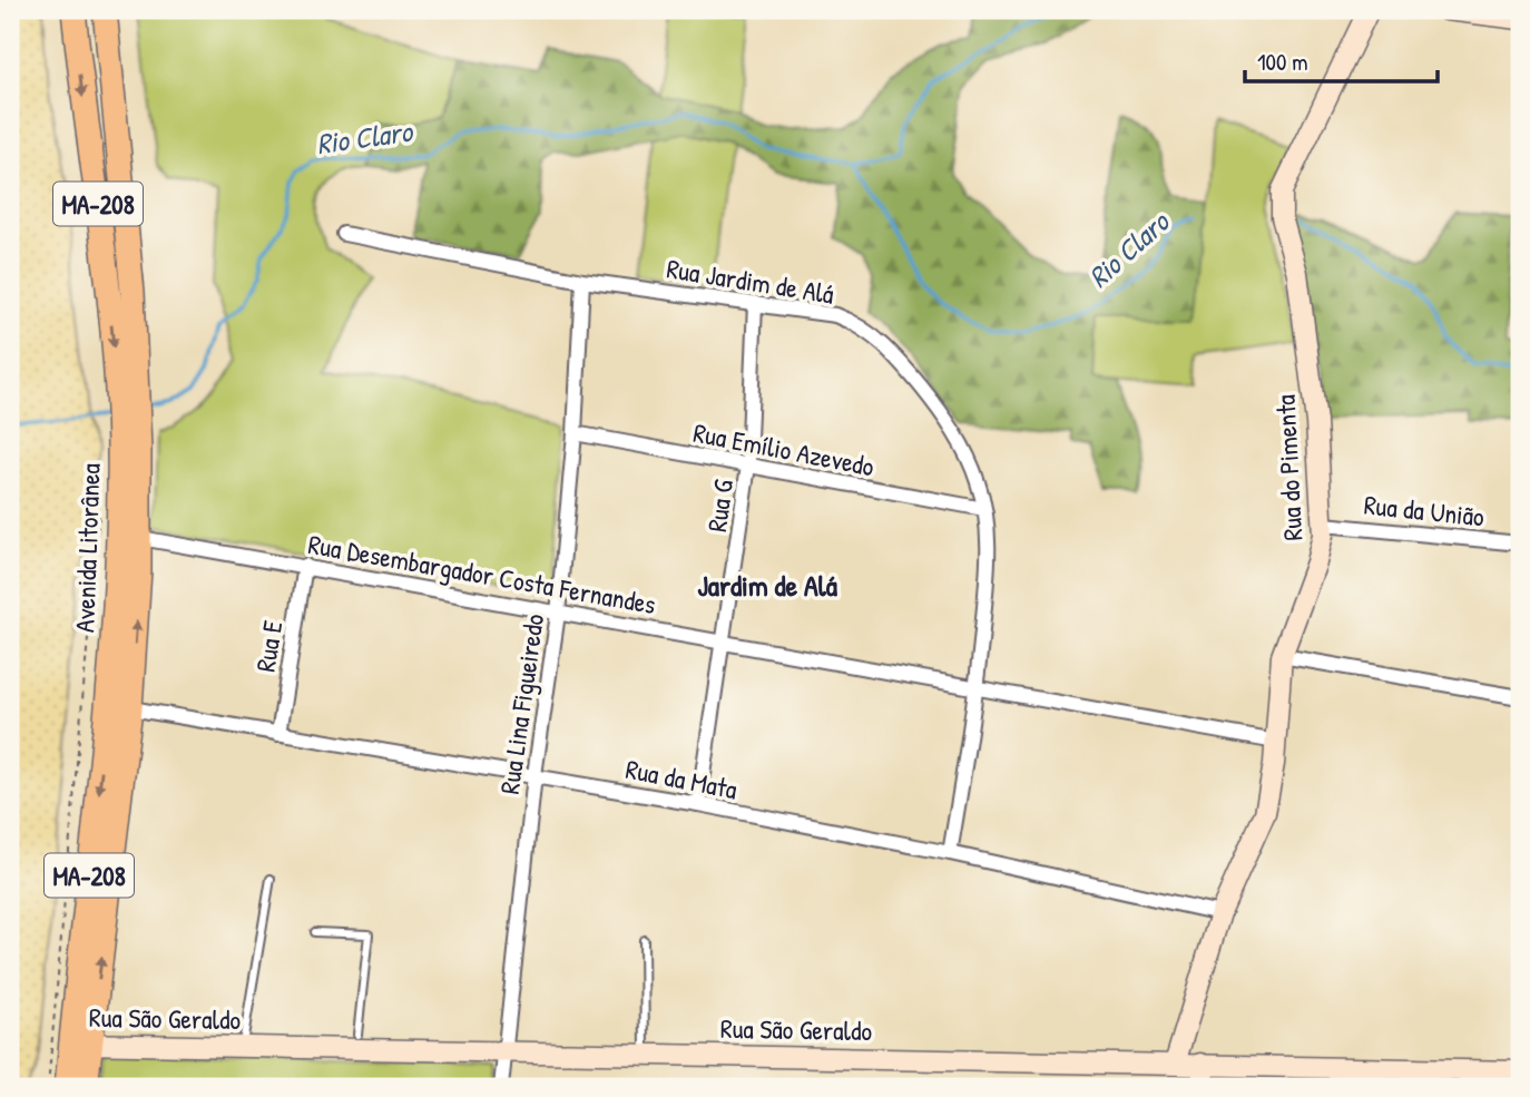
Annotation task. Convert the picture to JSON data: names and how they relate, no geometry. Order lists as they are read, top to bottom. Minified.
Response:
{"streets":{"main road":["MA-208","Avenida Litorânea"],"street":["Rua Jardim de Alá","Rua Emílio Azevedo","Rua do Pimenta","Rua G","Rua da União","Rua Desembargador Costa Fernandes","Rua E","Rua Lina Figueiredo","Rua da Mata","Rua São Geraldo"]},"crossings":[["Rua Jardim de Alá","Rua Emílio Azevedo"],["Rua Jardim de Alá","Rua G"],["Rua Jardim de Alá","Rua Desembargador Costa Fernandes"],["Rua Jardim de Alá","Rua Lina Figueiredo"],["Rua Jardim de Alá","Rua da Mata"],["Rua Emílio Azevedo","Rua G"],["Rua Emílio Azevedo","Rua Lina Figueiredo"],["Rua do Pimenta","Rua da União"],["Rua do Pimenta","Rua Desembargador Costa Fernandes"],["Rua do Pimenta","Rua da Mata"],["Rua do Pimenta","Rua São Geraldo"],["Rua G","Rua Desembargador Costa Fernandes"],["Rua G","Rua da Mata"],["Avenida Litorânea","Rua Desembargador Costa Fernandes"],["Avenida Litorânea","Rua da Mata"],["Avenida Litorânea","Rua São Geraldo"],["Rua Desembargador Costa Fernandes","Rua E"],["Rua Desembargador Costa Fernandes","Rua Lina Figueiredo"],["Rua E","Rua da Mata"],["Rua Lina Figueiredo","Rua da Mata"],["Rua Lina Figueiredo","Rua São Geraldo"]],"districts":["Jardim de Alá"],"water":["Rio Claro"],"scale_bar":"100 m"}
